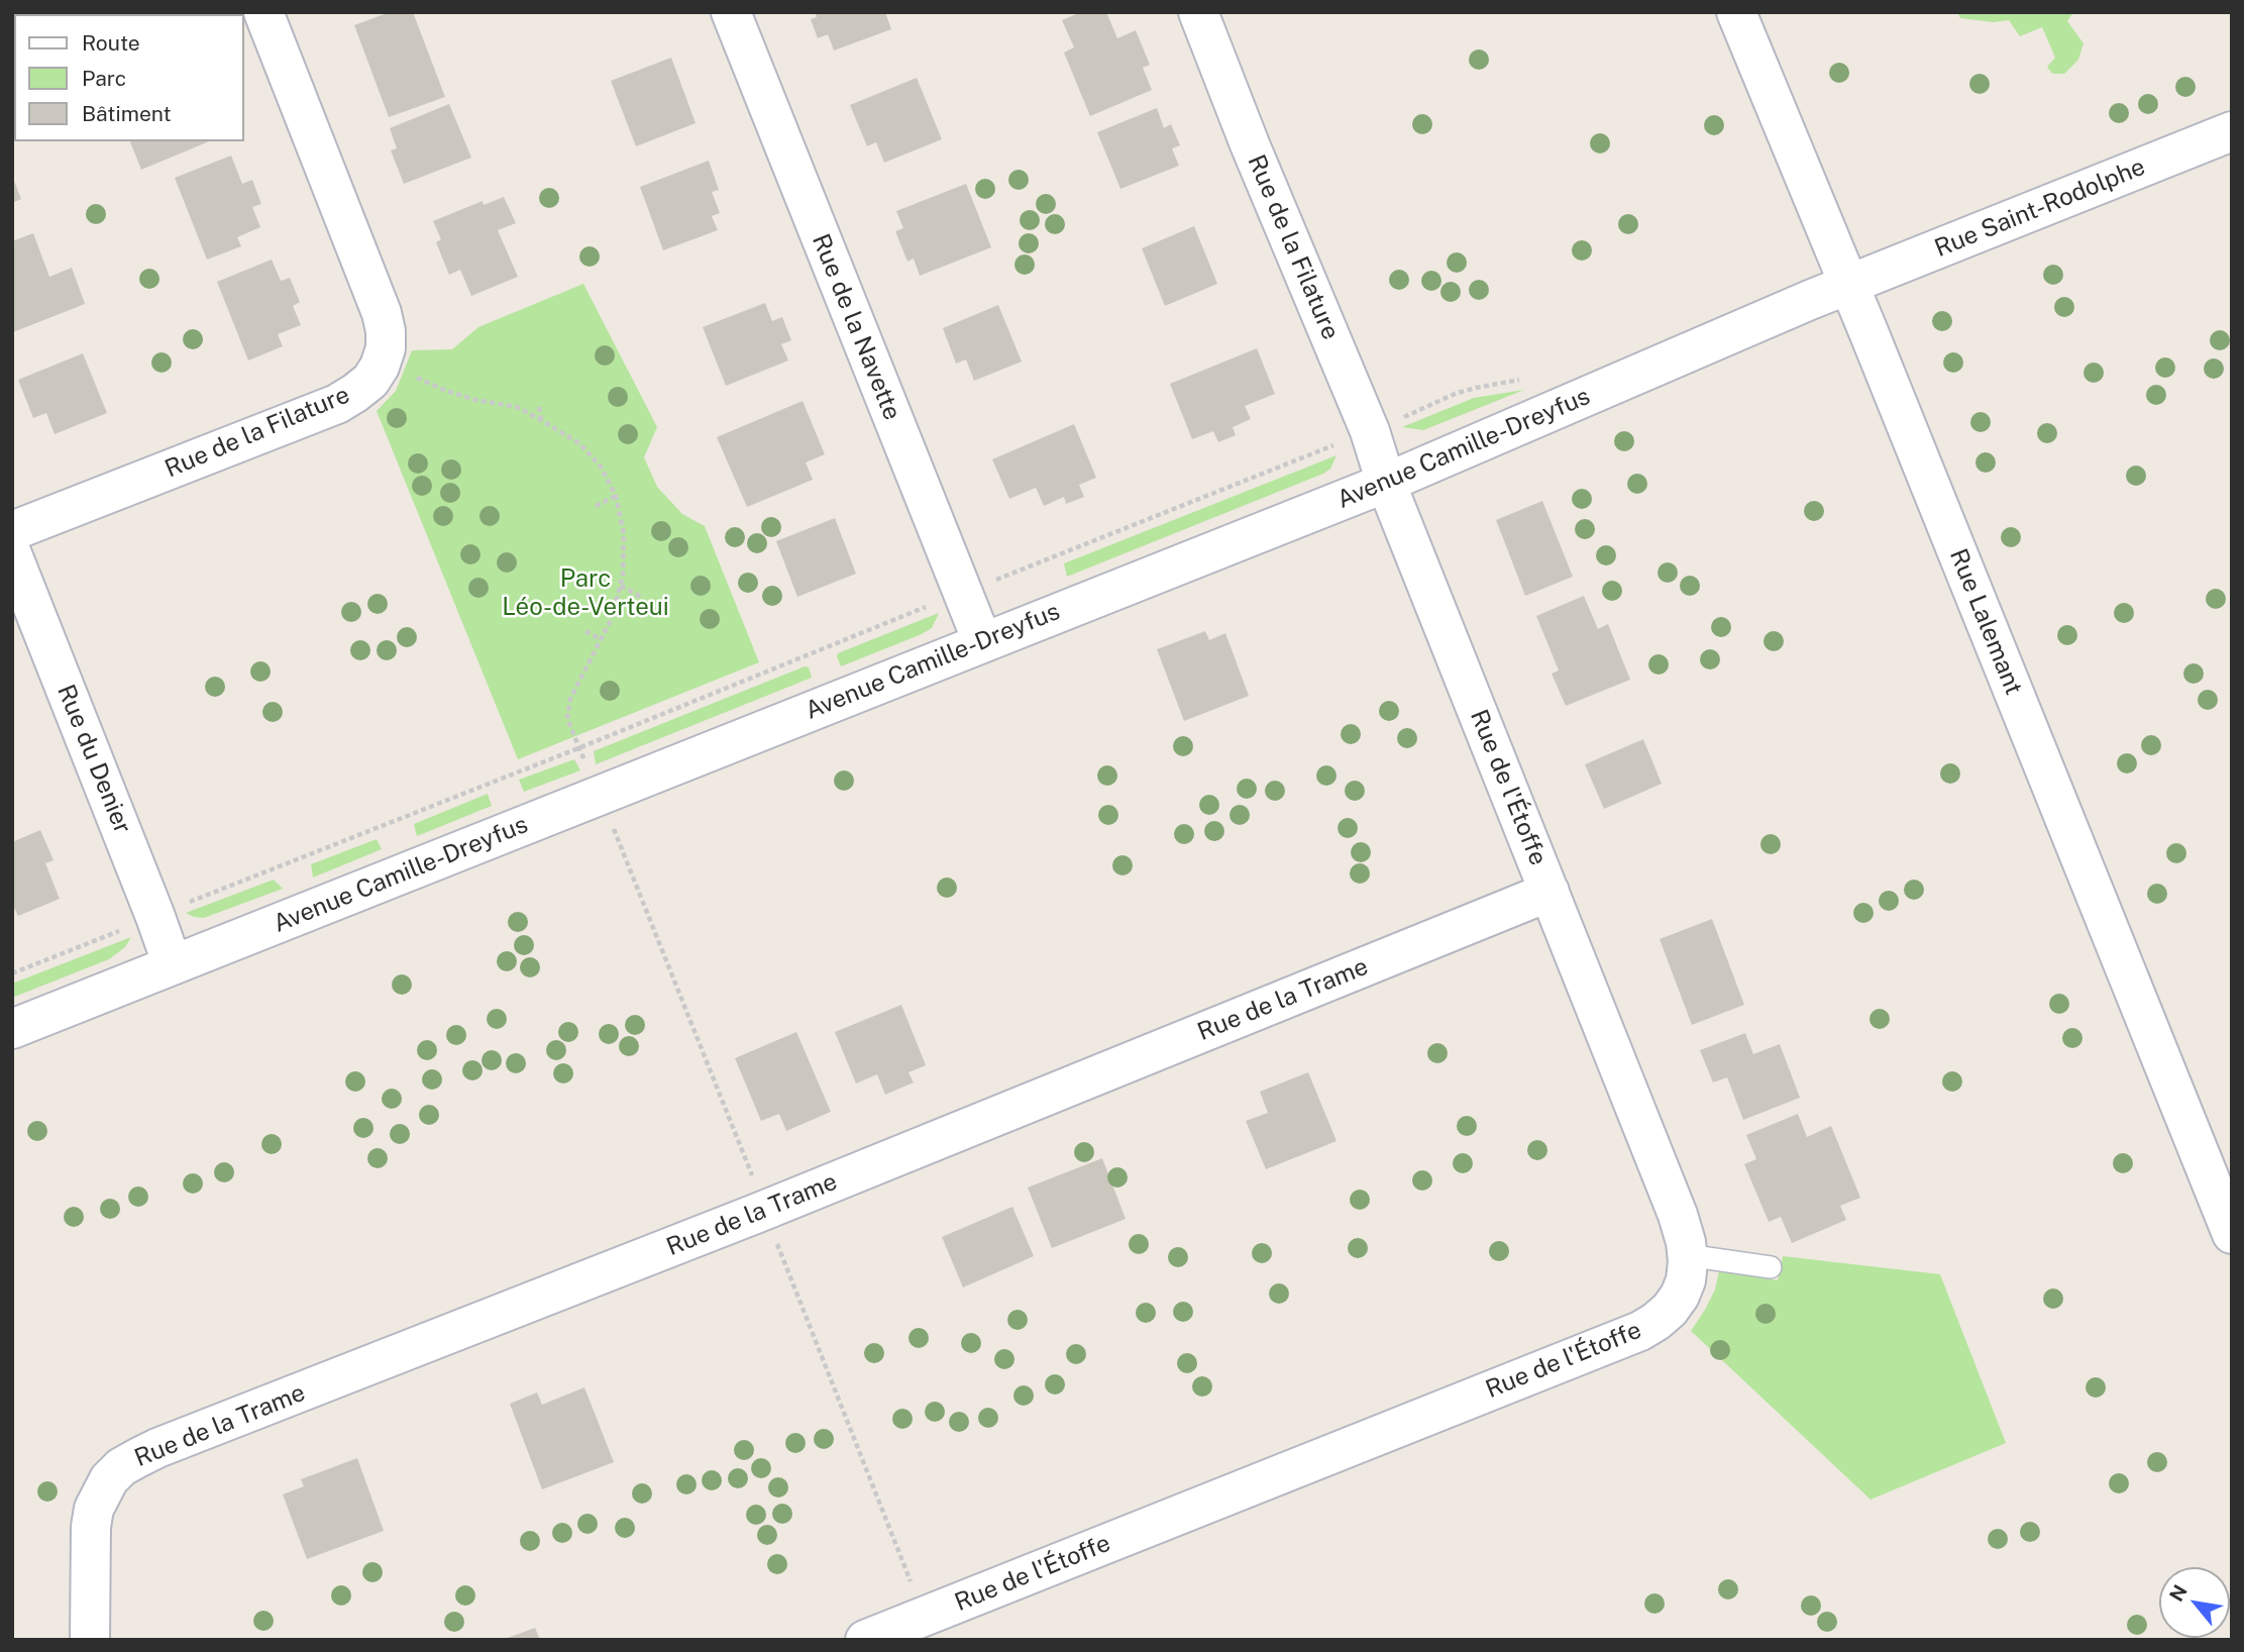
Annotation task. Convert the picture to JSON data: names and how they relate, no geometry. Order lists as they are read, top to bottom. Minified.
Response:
{"streets":{"street":["Rue Saint-Rodolphe","Rue de la Filature","Rue de la Navette","Avenue Camille-Dreyfus","Rue Lalemant","Rue du Denier","Rue de l'Étoffe","Rue de la Trame"]},"crossings":[["Rue Saint-Rodolphe","Avenue Camille-Dreyfus"],["Rue Saint-Rodolphe","Rue Lalemant"],["Rue de la Filature","Avenue Camille-Dreyfus"],["Rue de la Filature","Rue de l'Étoffe"],["Rue de la Navette","Avenue Camille-Dreyfus"],["Avenue Camille-Dreyfus","Rue Lalemant"],["Avenue Camille-Dreyfus","Rue du Denier"],["Avenue Camille-Dreyfus","Rue de l'Étoffe"],["Rue de l'Étoffe","Rue de la Trame"]],"parks":["Parc Léo-de-Verteui"],"legend":["Route","Parc","Bâtiment"],"north":"top left"}
